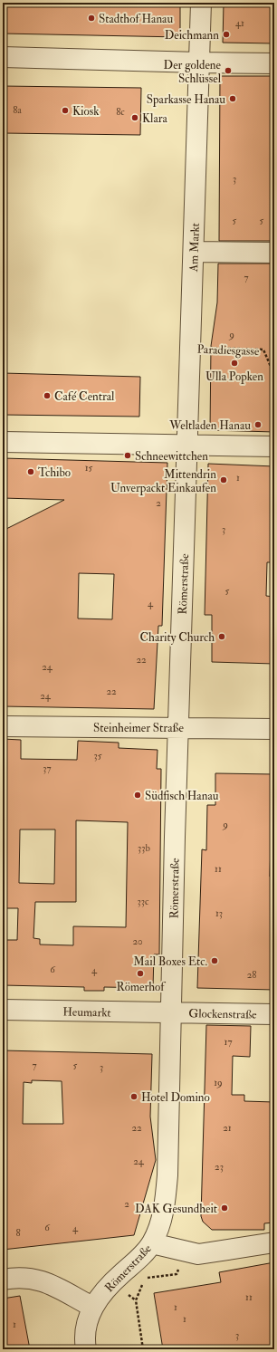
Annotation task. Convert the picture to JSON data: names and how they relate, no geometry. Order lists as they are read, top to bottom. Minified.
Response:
{"streets":{"street":["Am Markt","Römerstraße","Steinheimer Straße","Heumarkt","Glockenstraße"],"path":["Paradiesgasse"]},"crossings":[["Am Markt","Paradiesgasse"],["Am Markt","Römerstraße"],["Römerstraße","Steinheimer Straße"],["Römerstraße","Heumarkt"],["Römerstraße","Glockenstraße"],["Heumarkt","Glockenstraße"]],"places":["Stadthof Hanau","Deichmann","Der goldene Schlüssel","Sparkasse Hanau","Kiosk","Klara","Ulla Popken","Café Central","Weltladen Hanau","Schneewittchen","Tchibo","Mittendrin Unverpackt Einkaufen","Charity Church","Südfisch Hanau","Mail Boxes Etc.","Römerhof","Hotel Domino","DAK Gesundheit"],"house_numbers":["41","8a","8c","3","5","5","7","9","15","1","2","3","5","4","22","24","22","24","35","37","9","33b","11","33c","13","20","6","4","28","17","7","5","3","19","22","21","24","23","2","6","4","8","11","1","1","1","3"]}
